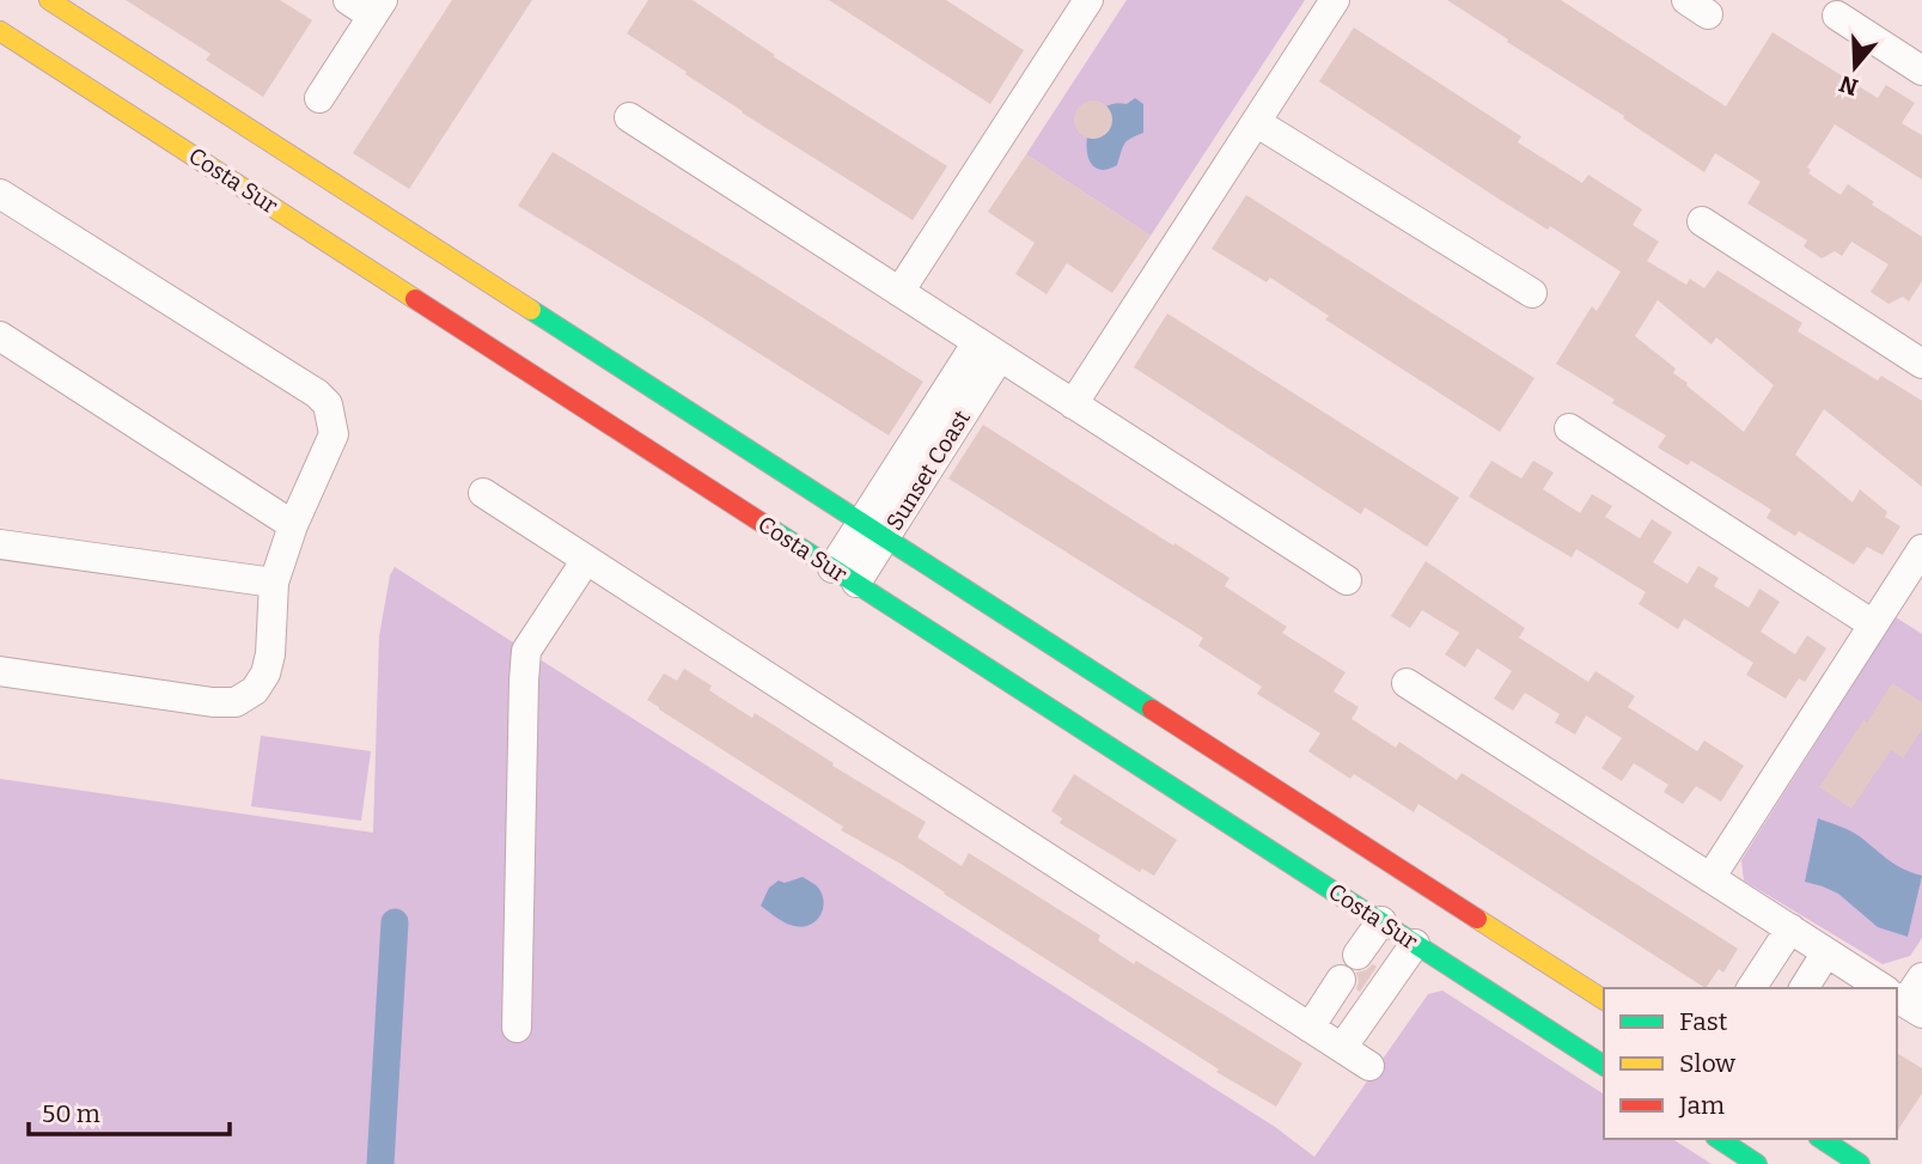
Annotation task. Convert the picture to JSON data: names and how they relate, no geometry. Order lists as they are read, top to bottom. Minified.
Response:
{"streets":{"street":["Costa Sur","Sunset Coast"]},"crossings":[["Costa Sur","Sunset Coast"]],"legend":["Fast","Slow","Jam"],"scale_bar":"50 m","north":"bottom"}
